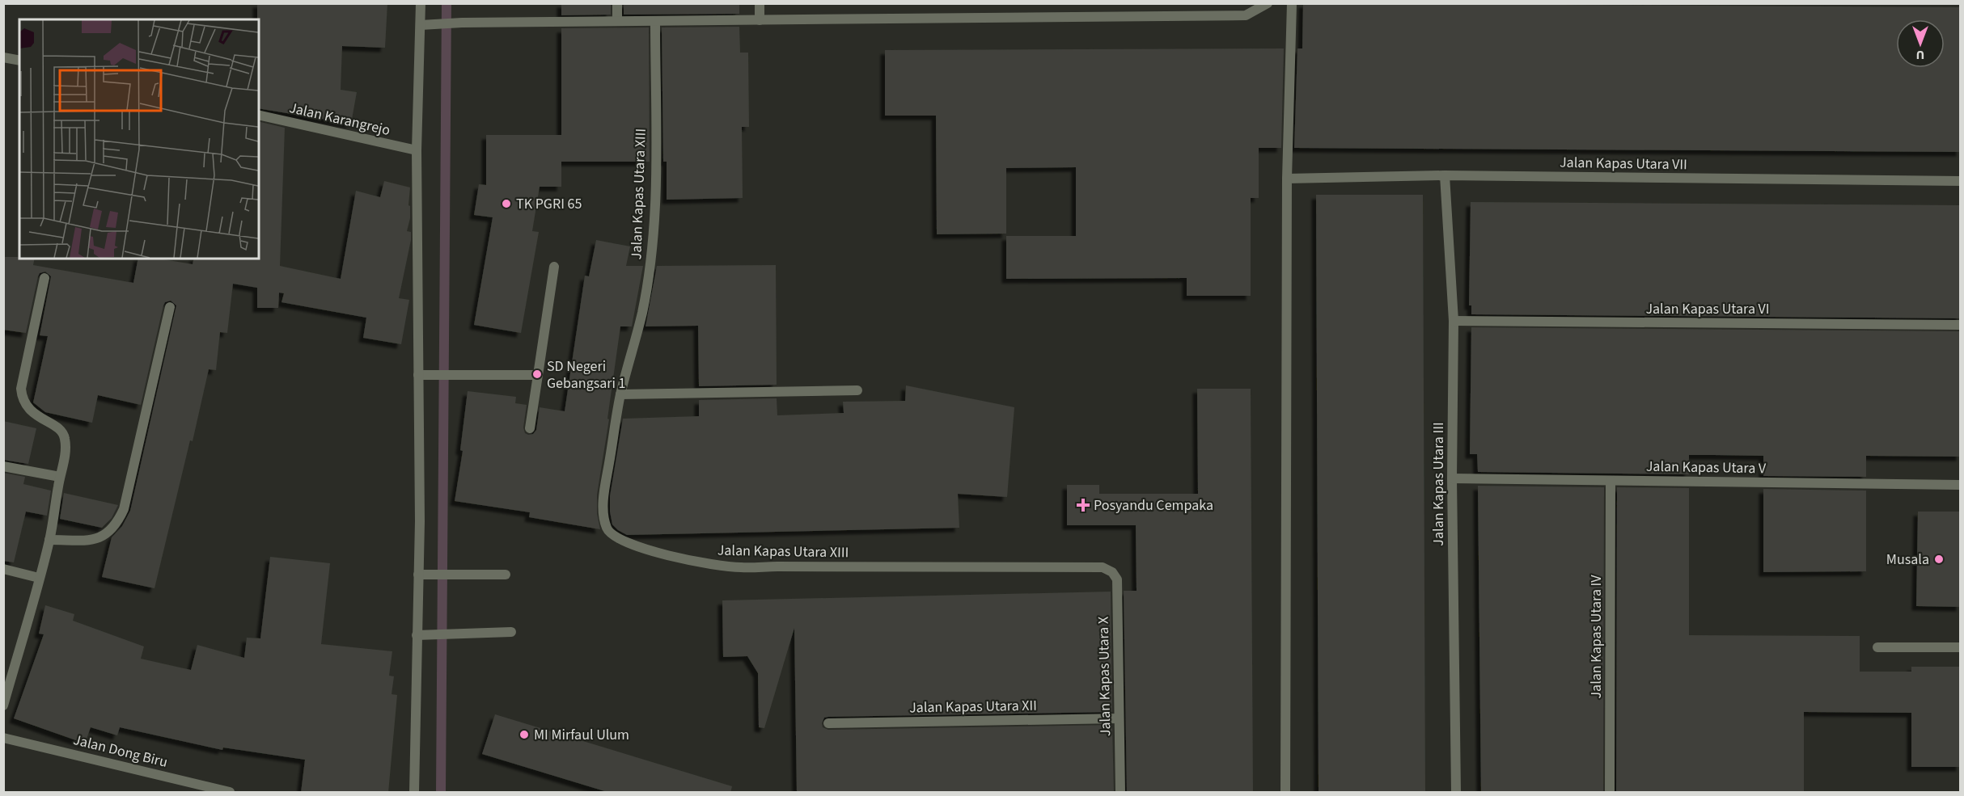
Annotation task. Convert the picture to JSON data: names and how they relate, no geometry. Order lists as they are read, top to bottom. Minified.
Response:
{"streets":{"street":["Jalan Karangrejo","Jalan Kapas Utara VII","Jalan Kapas Utara XIII","Jalan Kapas Utara VI","Jalan Kapas Utara V","Jalan Kapas Utara III","Jalan Kapas Utara IV","Jalan Kapas Utara X","Jalan Kapas Utara XII","Jalan Dong Biru"]},"crossings":[["Jalan Kapas Utara VII","Jalan Kapas Utara III"],["Jalan Kapas Utara XIII","Jalan Kapas Utara X"],["Jalan Kapas Utara VI","Jalan Kapas Utara III"],["Jalan Kapas Utara V","Jalan Kapas Utara III"],["Jalan Kapas Utara V","Jalan Kapas Utara IV"],["Jalan Kapas Utara X","Jalan Kapas Utara XII"]],"places":{"other":["TK PGRI 65","SD Negeri Gebangsari 1","Musala","MI Mirfaul Ulum"],"health":["Posyandu Cempaka"]},"north":"bottom"}
